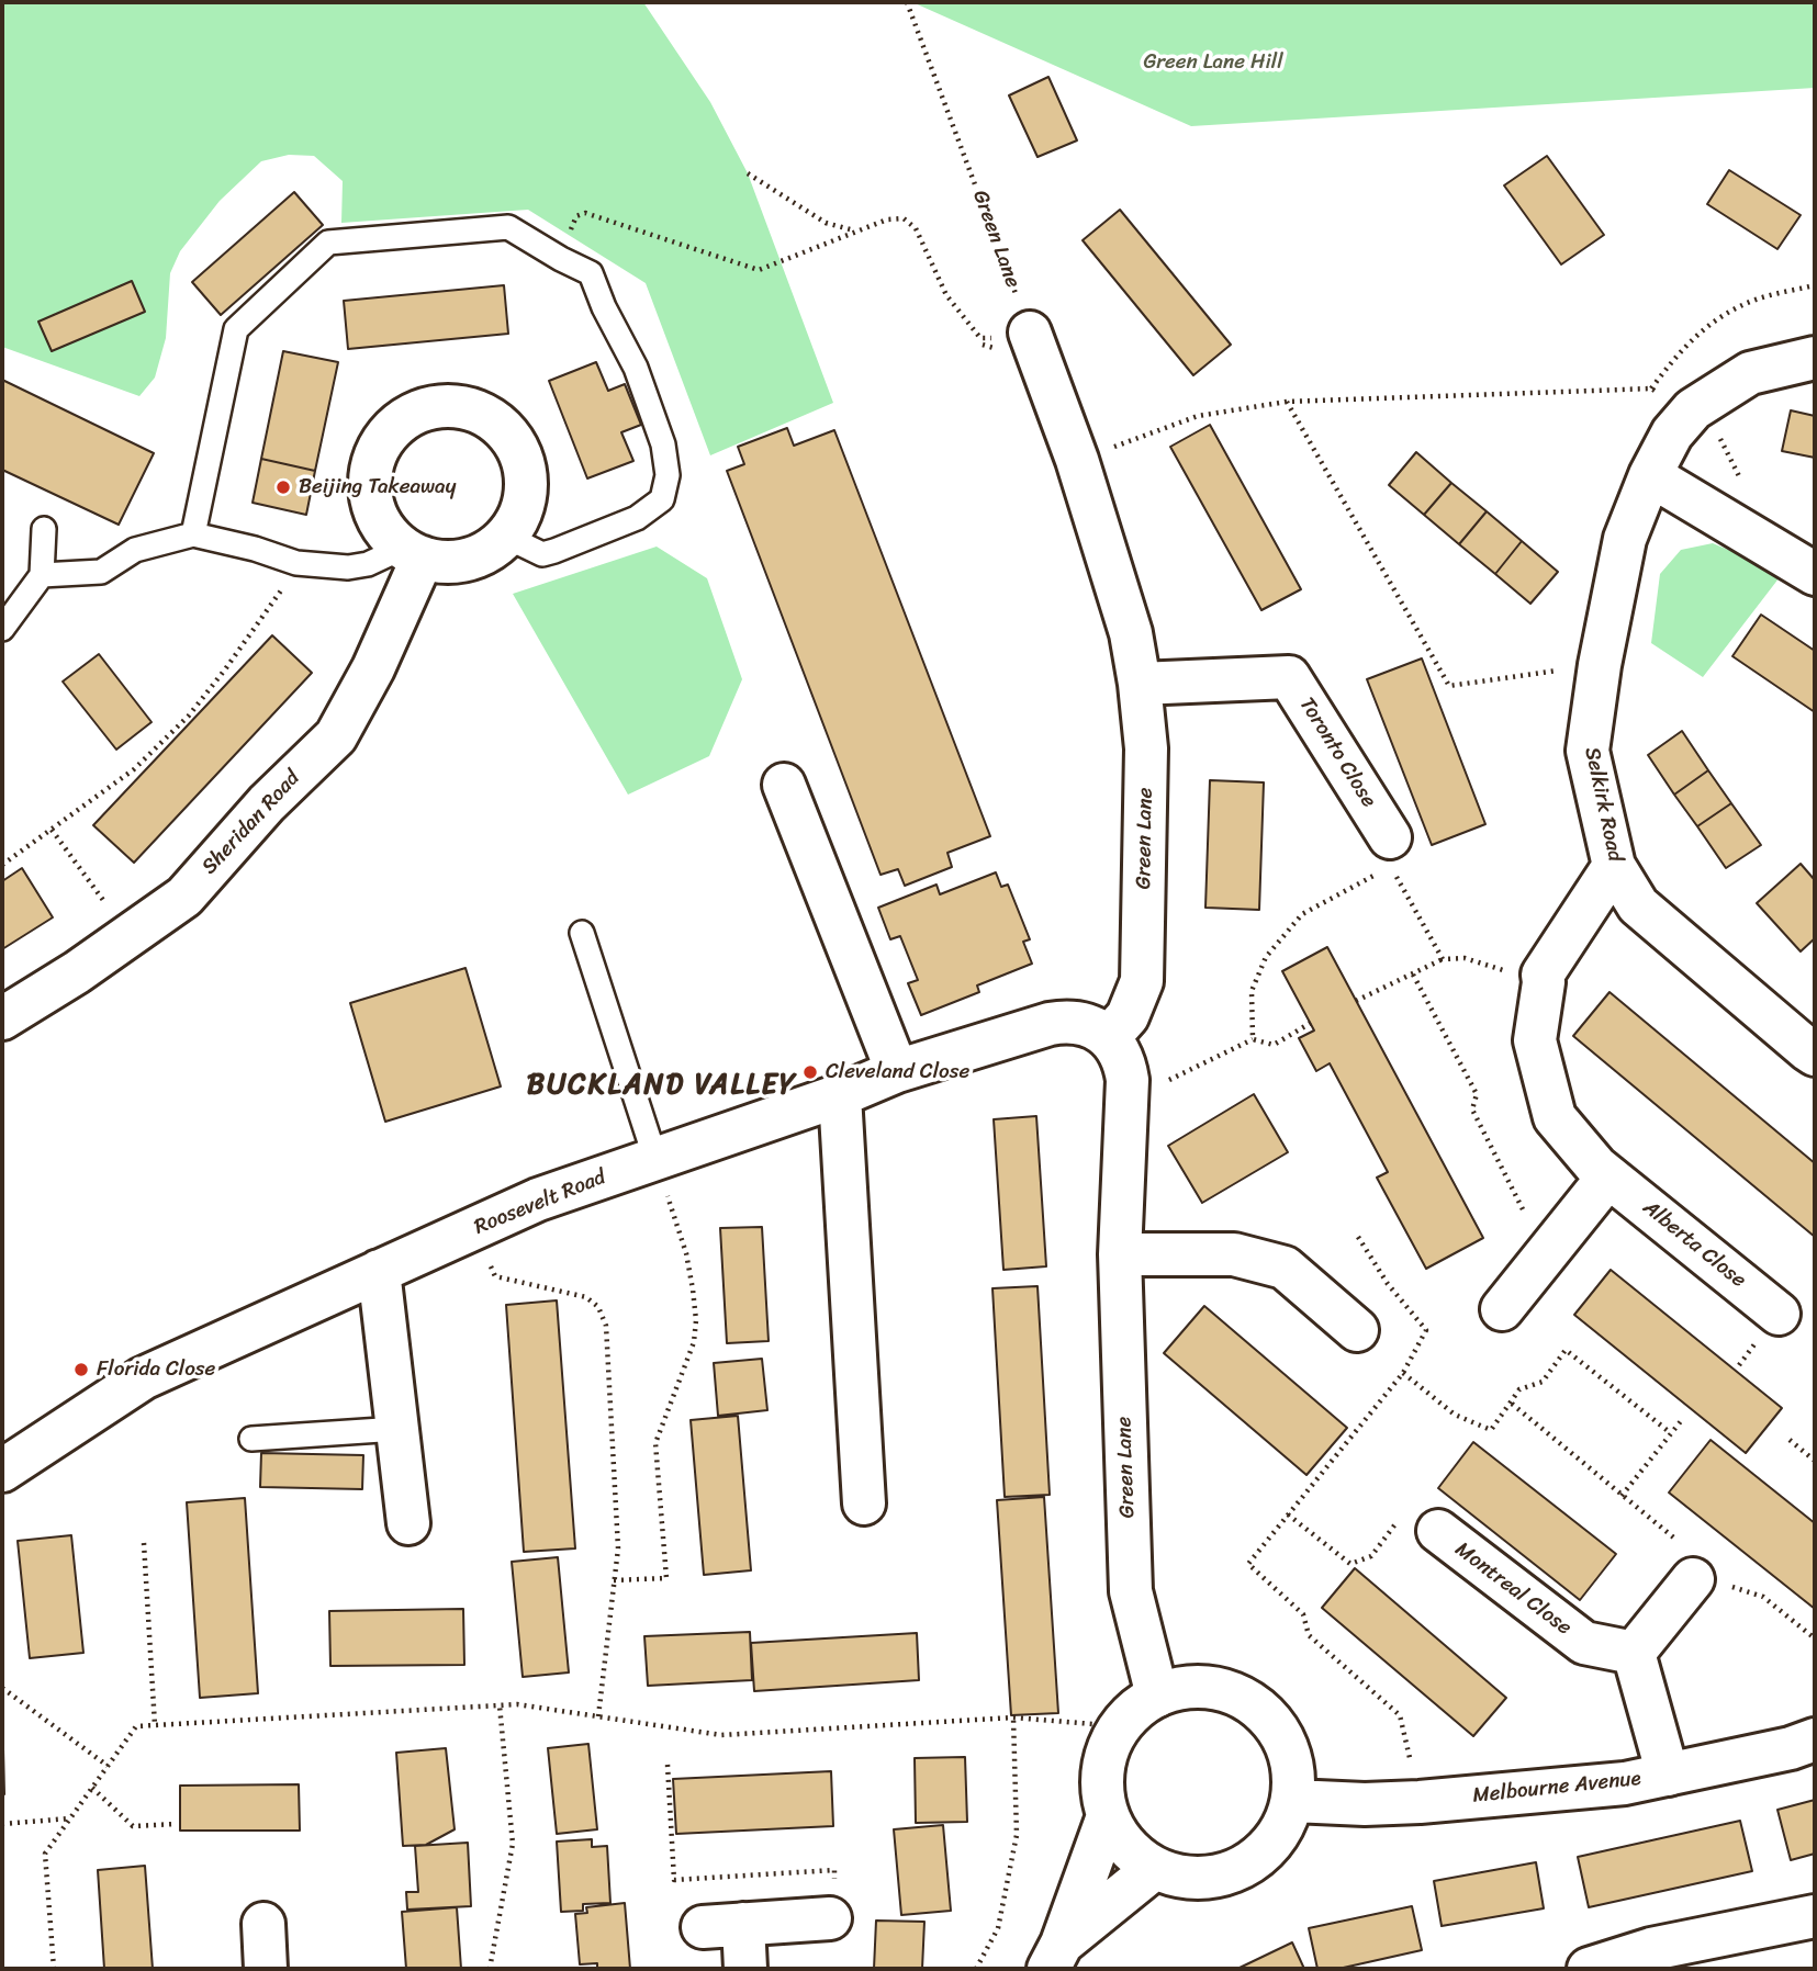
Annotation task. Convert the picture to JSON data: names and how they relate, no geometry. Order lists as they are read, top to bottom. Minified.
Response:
{"streets":{"street":["Green Lane","Toronto Close","Selkirk Road","Sheridan Road","Roosevelt Road","Alberta Close","Montreal Close","Melbourne Avenue"]},"crossings":[["Green Lane","Toronto Close"],["Green Lane","Roosevelt Road"],["Green Lane","Melbourne Avenue"],["Selkirk Road","Alberta Close"]],"districts":["BUCKLAND VALLEY"],"parks":["Green Lane Hill"],"places":["Beijing Takeaway","Cleveland Close","Florida Close"]}
